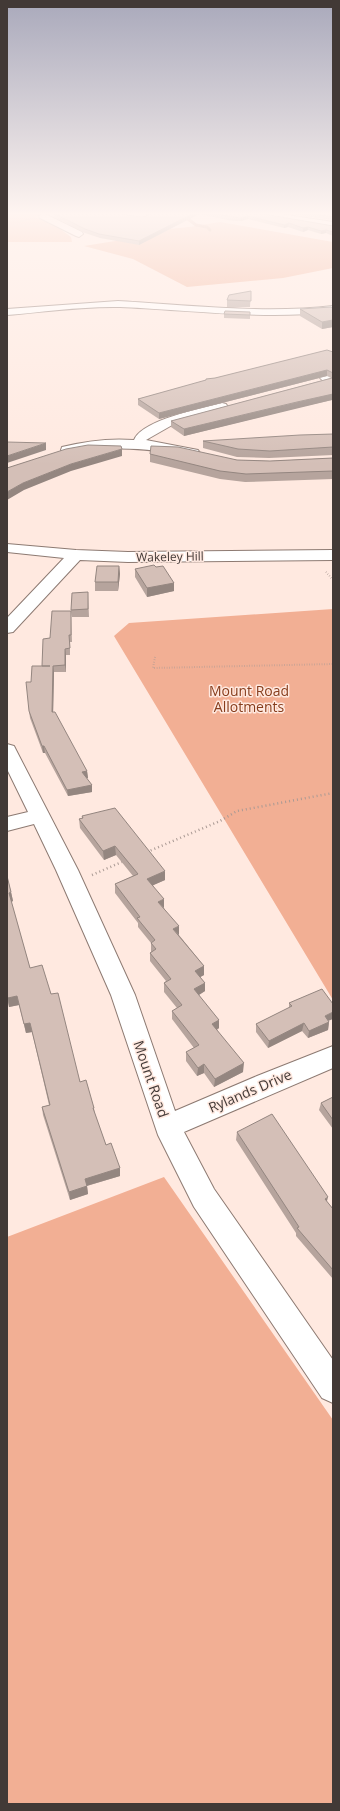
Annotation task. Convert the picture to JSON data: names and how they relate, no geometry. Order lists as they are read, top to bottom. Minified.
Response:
{"streets":{"street":["Wakeley Hill","Mount Road","Rylands Drive"]},"crossings":[["Mount Road","Rylands Drive"]],"parks":["Mount Road Allotments"]}
